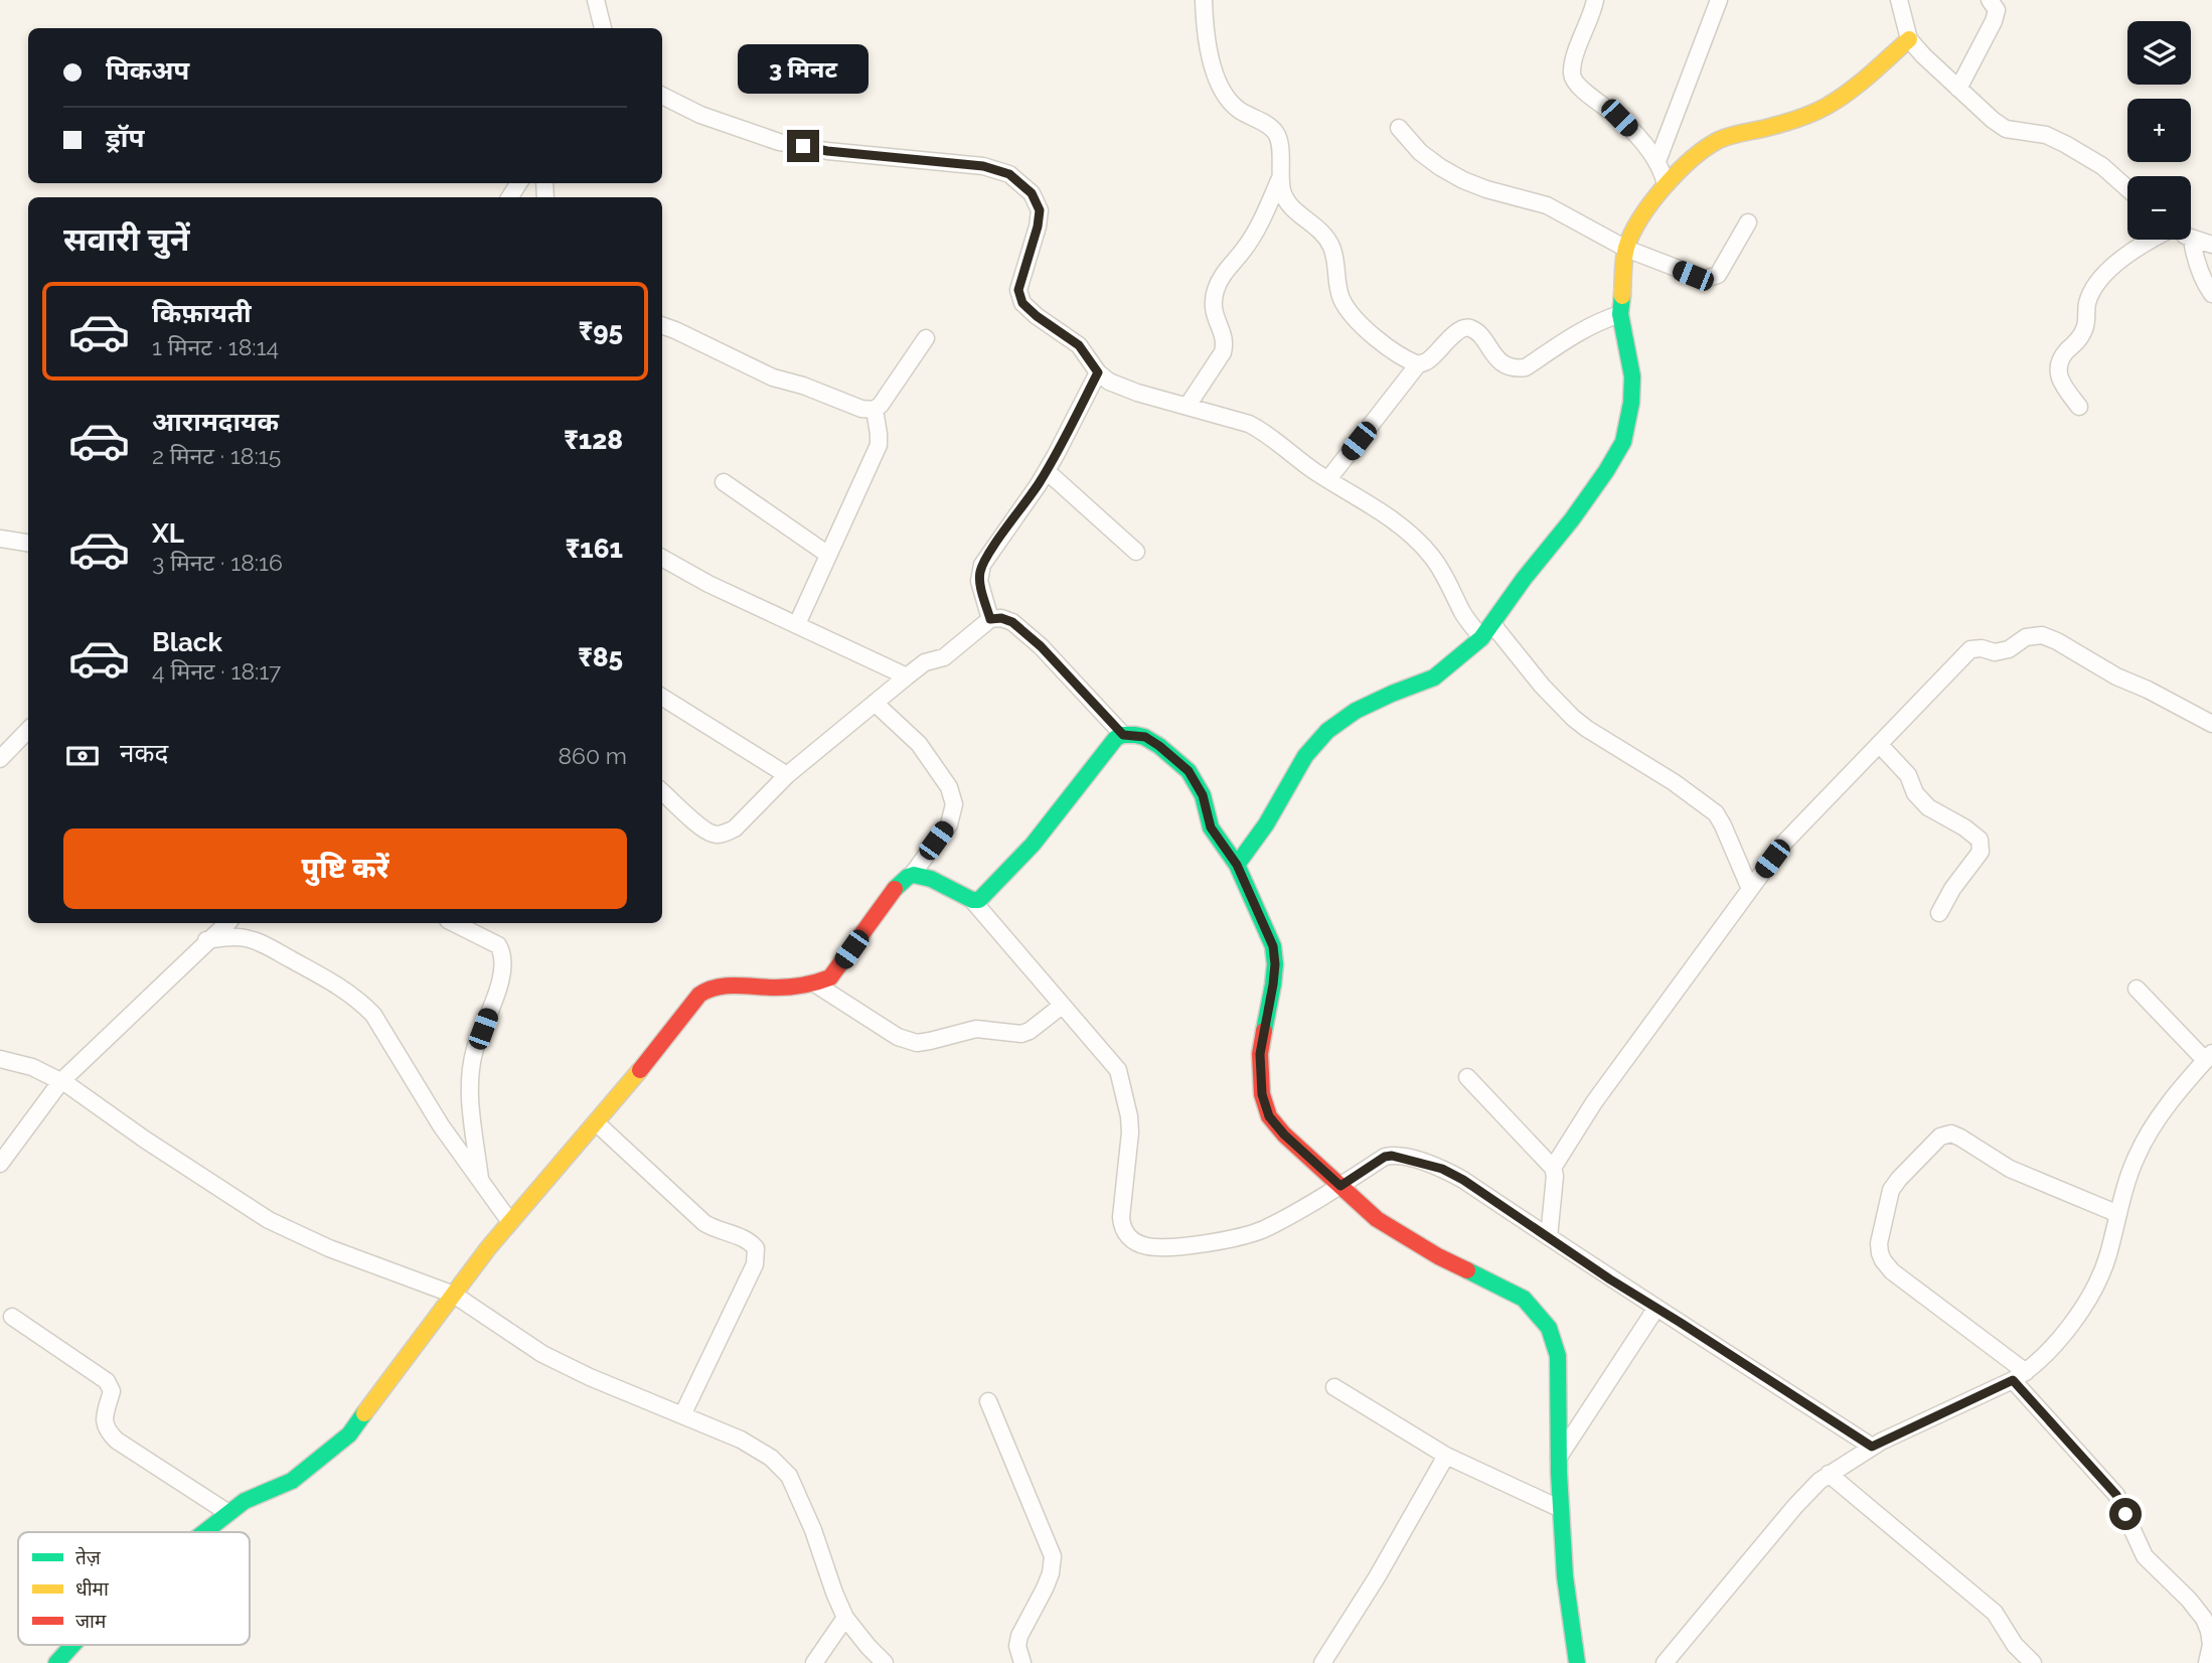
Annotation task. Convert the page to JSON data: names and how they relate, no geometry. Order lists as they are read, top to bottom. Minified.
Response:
{"legend":["तेज़","धीमा","जाम"],"page":{"map_buttons":["+","−"],"banner":["पिकअप","ड्रॉप"],"bubble":"3 मिनट","heading":"सवारी चुनें","list":[{"name":"किफ़ायती","note":"1 मिनट · 18:14","value":"₹95"},{"name":"आरामदायक","note":"2 मिनट · 18:15","value":"₹128"},{"name":"XL","note":"3 मिनट · 18:16","value":"₹161"},{"name":"Black","note":"4 मिनट · 18:17","value":"₹85"}],"pay":["नकद","860 m"],"buttons":"पुष्टि करें"}}
